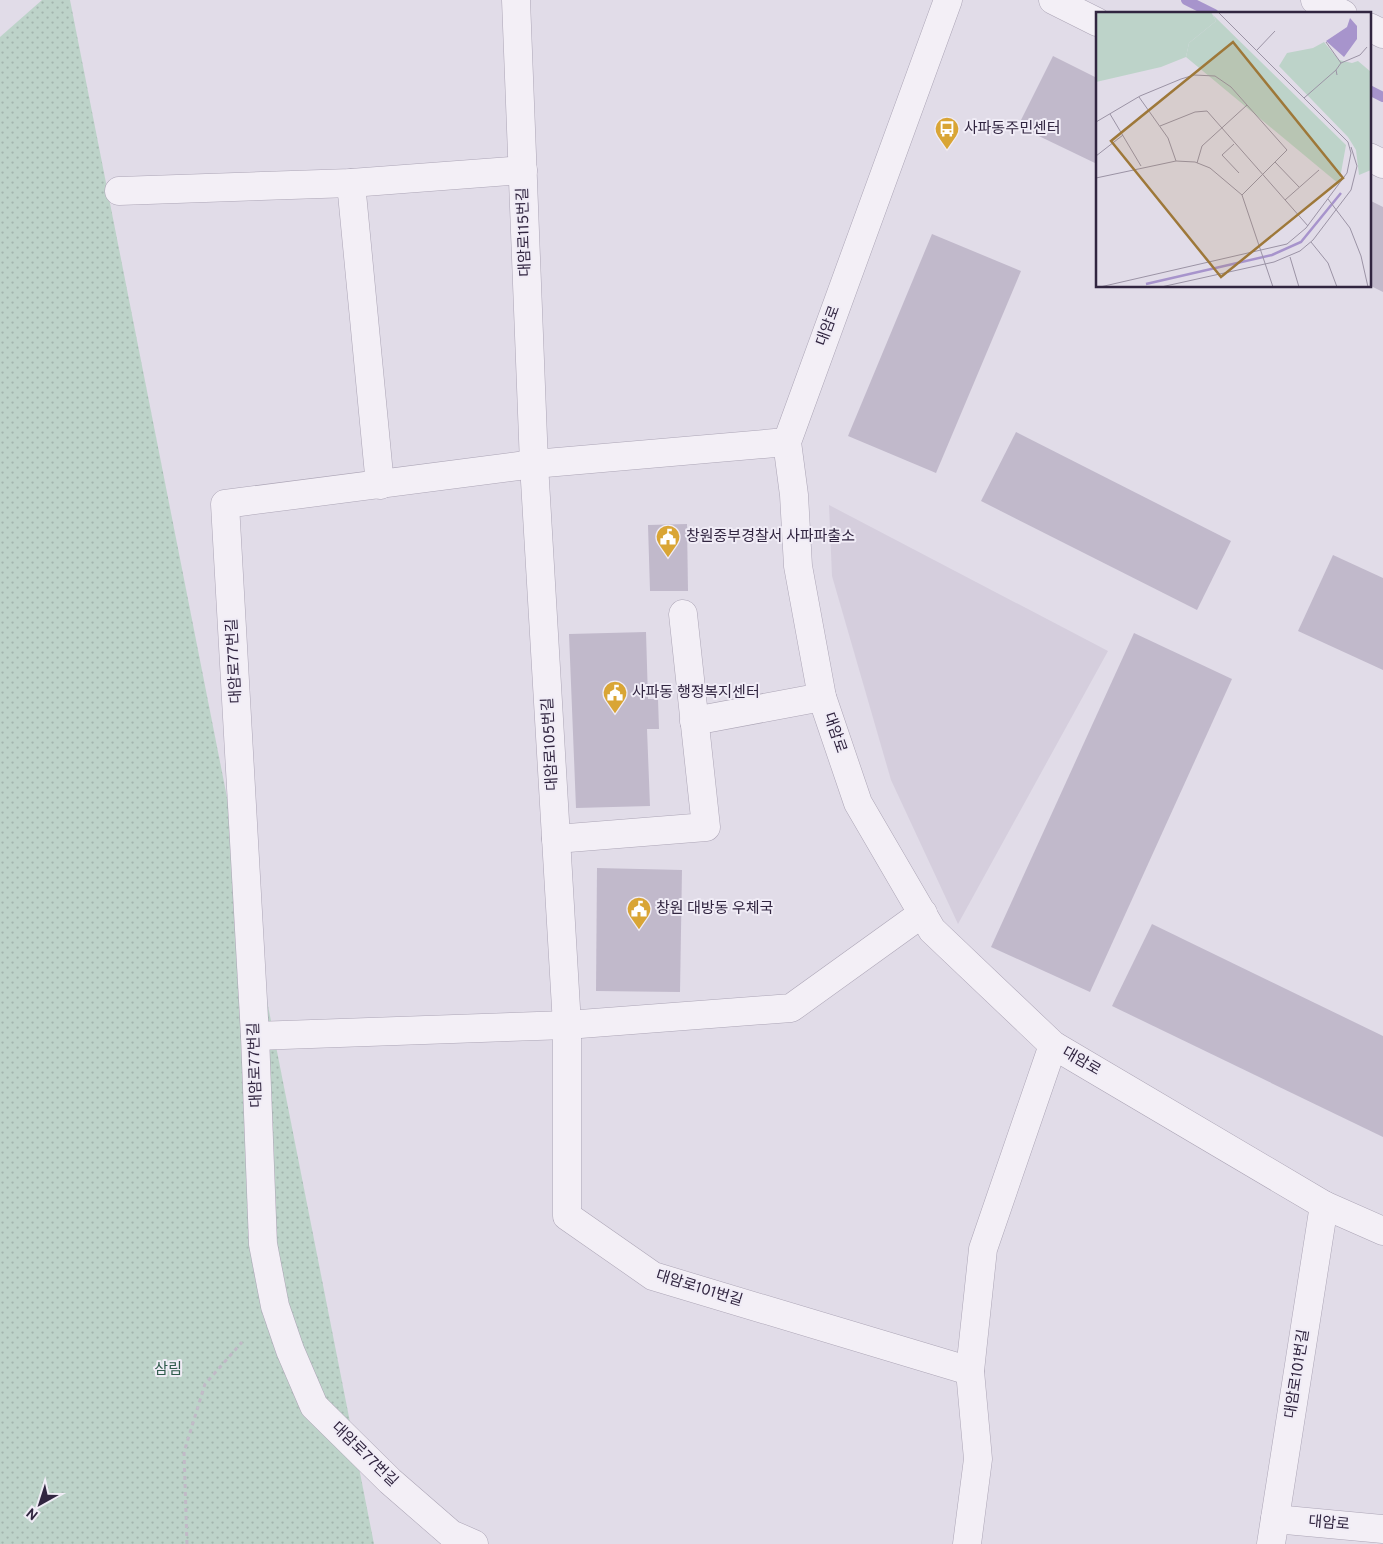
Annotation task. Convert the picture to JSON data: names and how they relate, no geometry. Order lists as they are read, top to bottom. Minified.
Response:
{"streets":{"street":["대암로115번길","대암로","대암로77번길","대암로105번길","대암로101번길"]},"crossings":[["대암로115번길","대암로105번길"],["대암로","대암로101번길"],["대암로105번길","대암로101번길"]],"parks":["삼림"],"places":{"bus stop":["사파동주민센터"],"public building":["창원중부경찰서 사파파출소","사파동 행정복지센터","창원 대방동 우체국"]},"north":"bottom left"}
